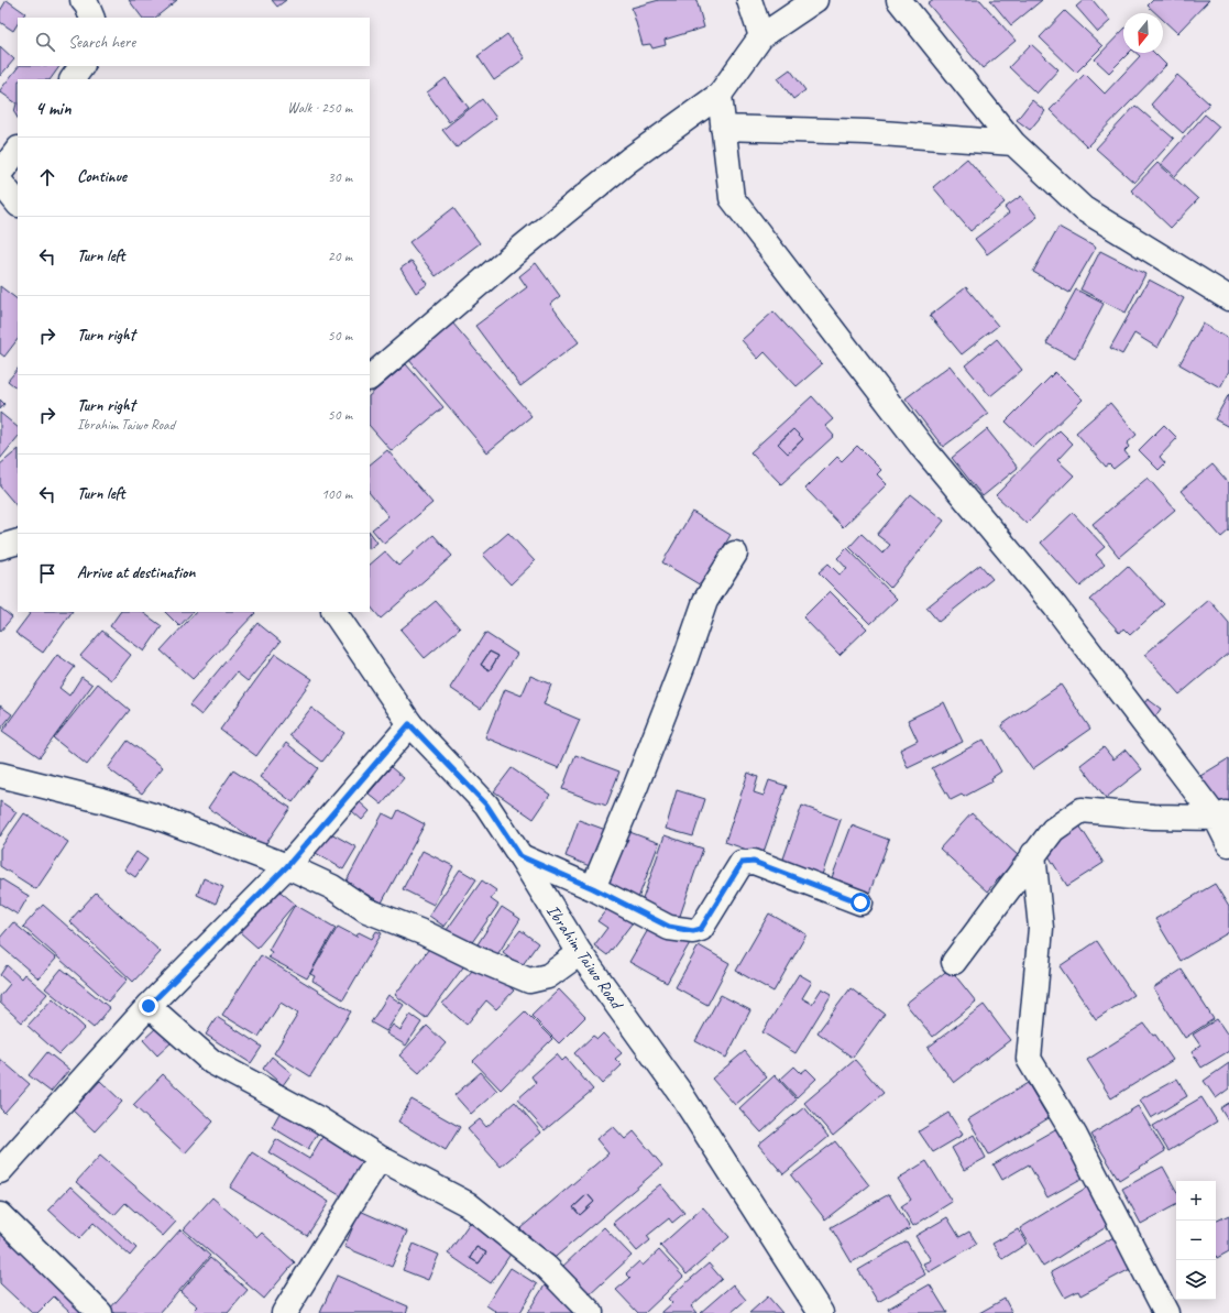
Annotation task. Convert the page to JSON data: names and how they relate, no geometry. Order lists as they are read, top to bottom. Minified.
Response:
{"streets":{"street":["Ibrahim Taiwo Road"]},"north":"bottom","page":{"search":"Search here","heading":["4 min","Walk · 250 m"],"list":[["Continue","30 m"],["Turn left","20 m"],["Turn right","50 m"],["Turn right","Ibrahim Taiwo Road","50 m"],["Turn left","100 m"],"Arrive at destination"],"map_buttons":["+","−"]}}
